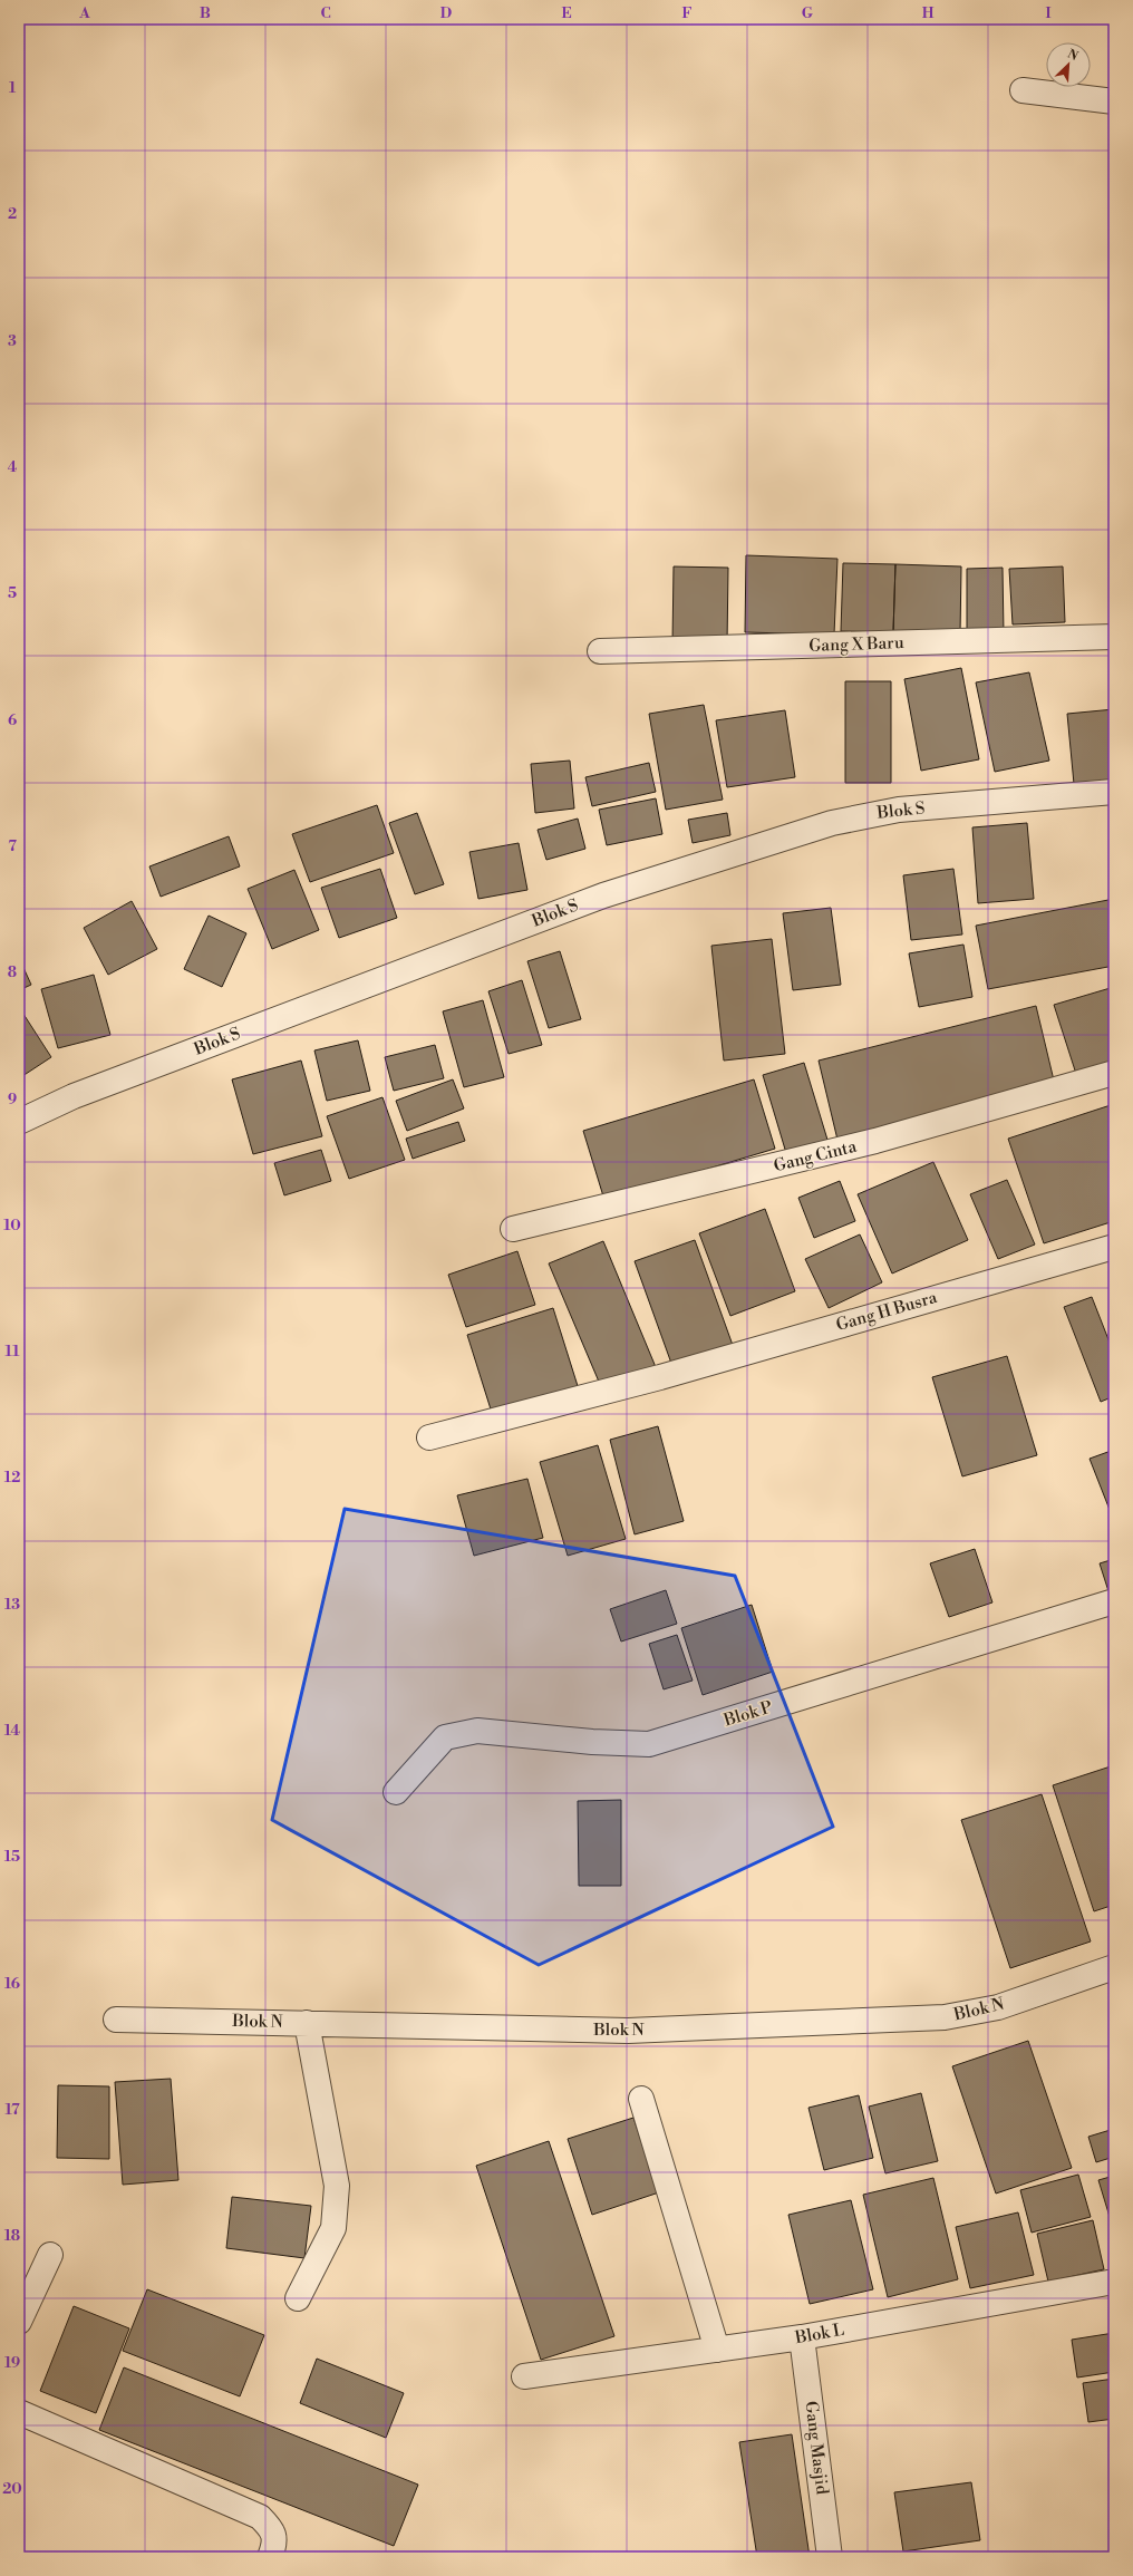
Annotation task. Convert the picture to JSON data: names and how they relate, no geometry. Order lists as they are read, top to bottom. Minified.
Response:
{"streets":{"street":["Gang X Baru","Blok S","Gang Cinta","Gang H Busra","Blok P","Blok N","Blok L","Gang Masjid"]},"crossings":[["Blok L","Gang Masjid"]],"north":"top right","grid":{"columns":["A","B","C","D","E","F","G","H","I"],"rows":["1","2","3","4","5","6","7","8","9","10","11","12","13","14","15","16","17","18","19","20"]}}
